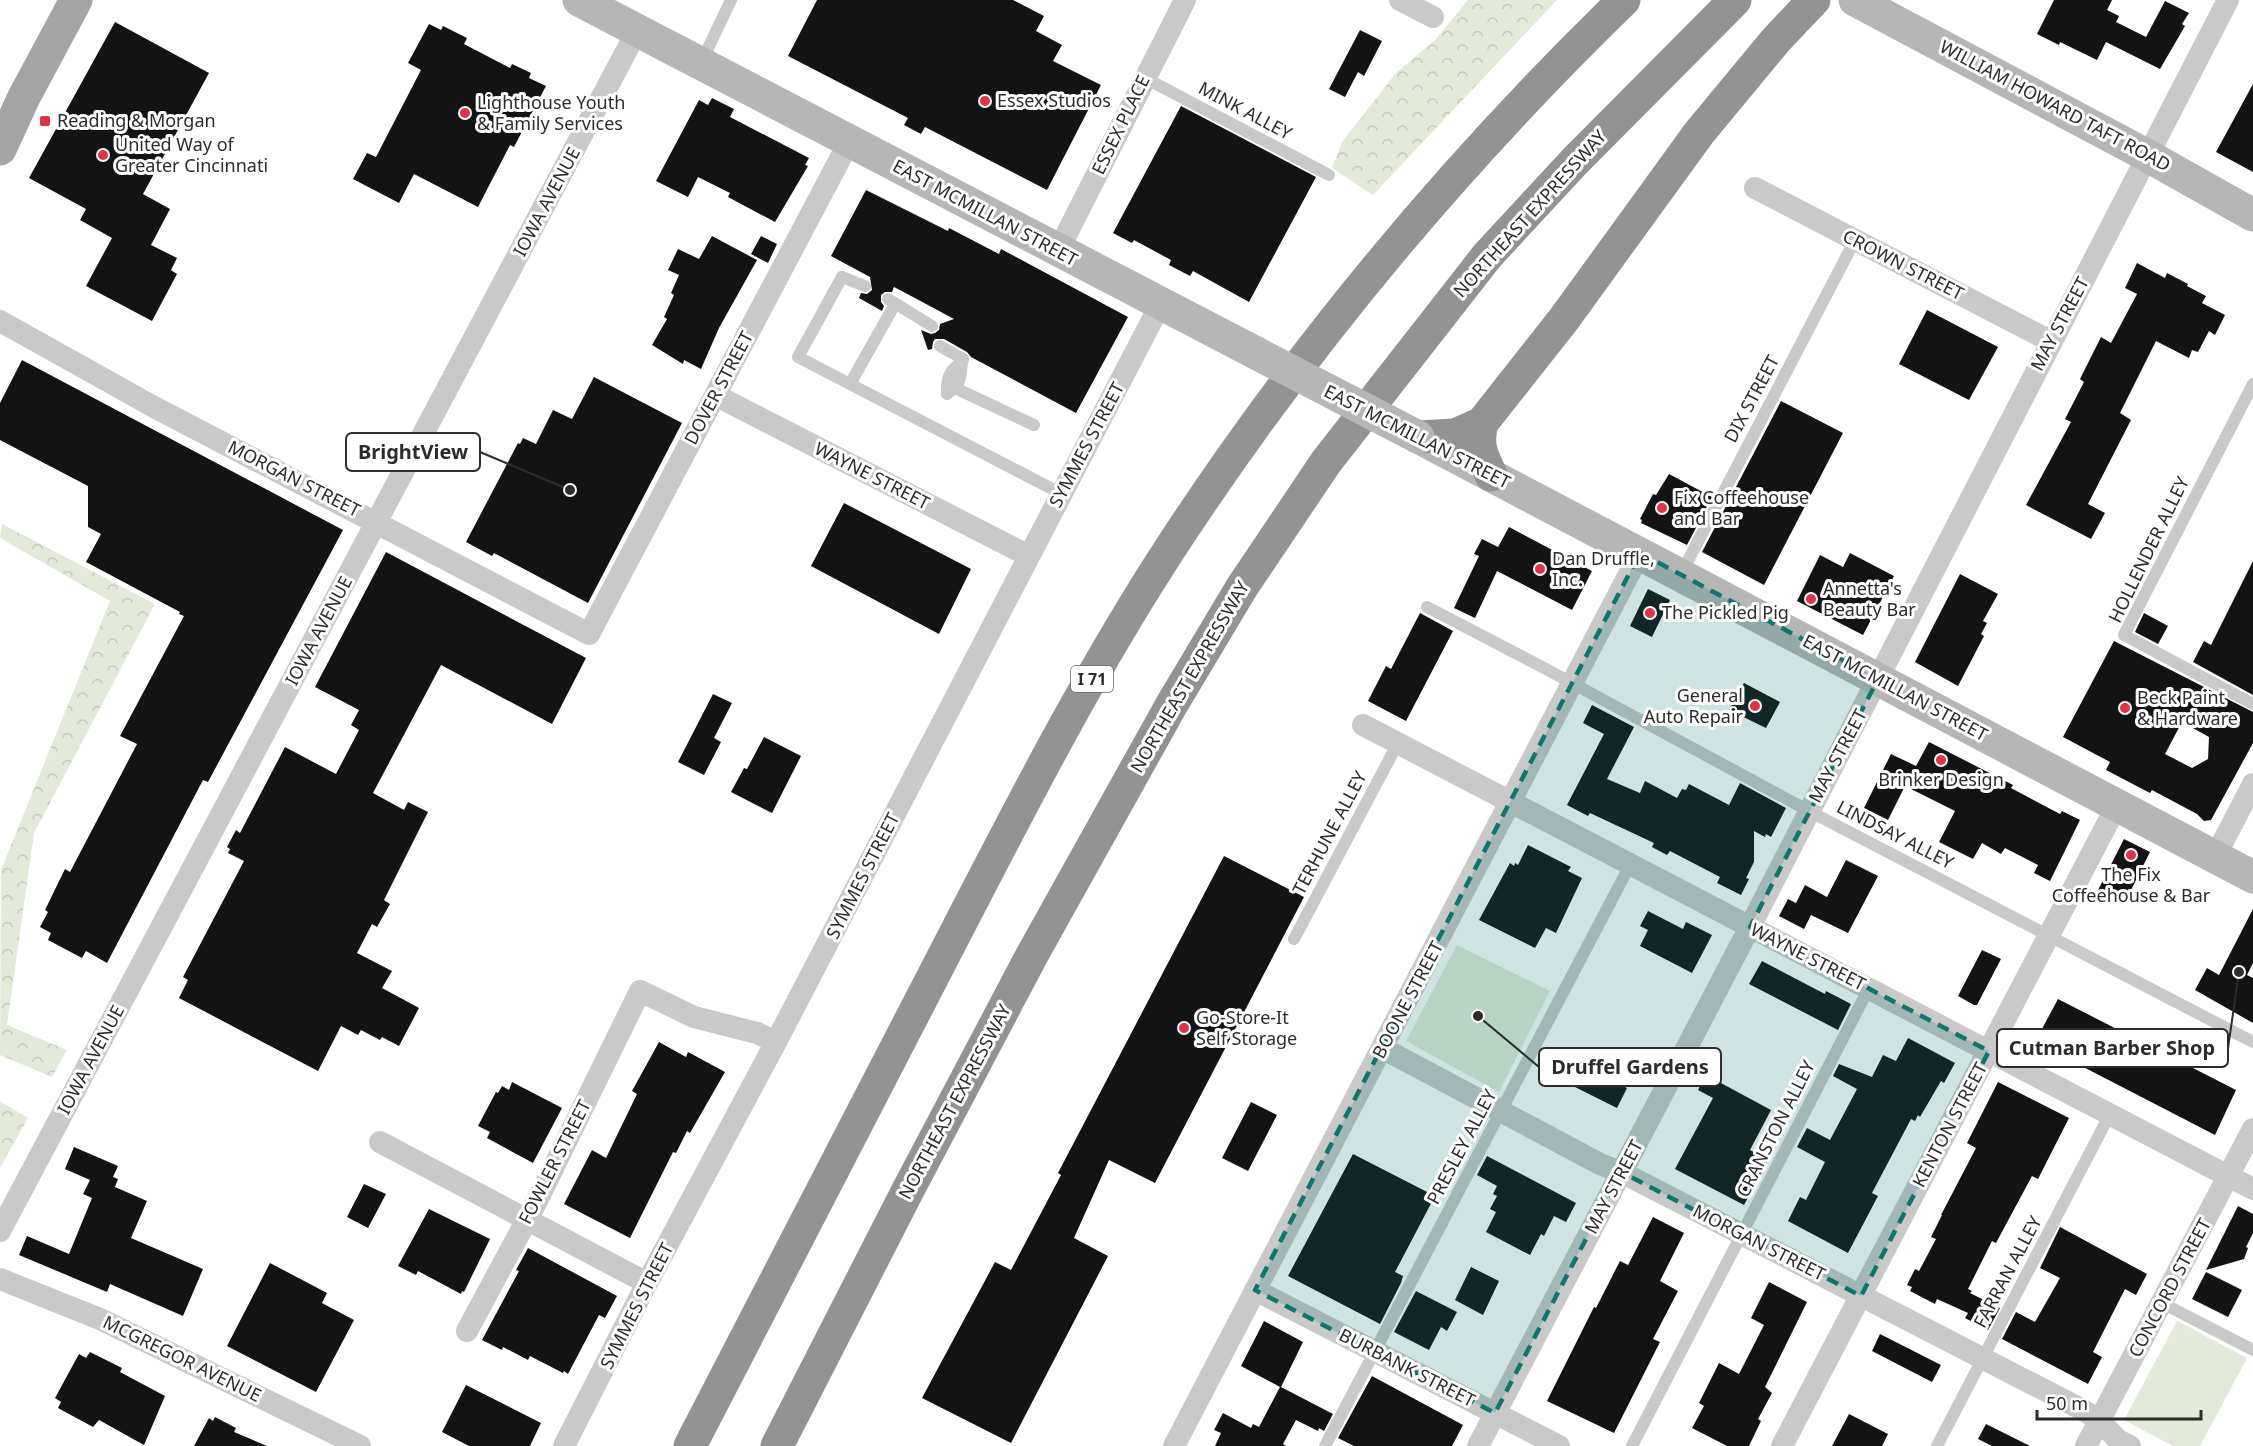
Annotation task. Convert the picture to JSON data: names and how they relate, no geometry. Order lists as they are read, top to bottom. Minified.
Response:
{"streets":{"highway":["NORTHEAST EXPRESSWAY","I 71"],"main road":["WILLIAM HOWARD TAFT ROAD","EAST MCMILLAN STREET"],"street":["ESSEX PLACE","IOWA AVENUE","CROWN STREET","MAY STREET","DOVER STREET","SYMMES STREET","WAYNE STREET","MORGAN STREET","BOONE STREET","KENTON STREET","FOWLER STREET","CONCORD STREET","MCGREGOR AVENUE","BURBANK STREET"],"lane":["MINK ALLEY","DIX STREET","HOLLENDER ALLEY","TERHUNE ALLEY","LINDSAY ALLEY","CRANSTON ALLEY","PRESLEY ALLEY","FARRAN ALLEY"]},"crossings":[["WILLIAM HOWARD TAFT ROAD","MAY STREET"],["MINK ALLEY","ESSEX PLACE"],["ESSEX PLACE","EAST MCMILLAN STREET"],["IOWA AVENUE","EAST MCMILLAN STREET"],["IOWA AVENUE","MORGAN STREET"],["EAST MCMILLAN STREET","MAY STREET"],["EAST MCMILLAN STREET","DOVER STREET"],["EAST MCMILLAN STREET","DIX STREET"],["EAST MCMILLAN STREET","SYMMES STREET"],["EAST MCMILLAN STREET","BOONE STREET"],["EAST MCMILLAN STREET","KENTON STREET"],["CROWN STREET","MAY STREET"],["CROWN STREET","DIX STREET"],["MAY STREET","WAYNE STREET"],["MAY STREET","MORGAN STREET"],["MAY STREET","LINDSAY ALLEY"],["MAY STREET","BURBANK STREET"],["DOVER STREET","WAYNE STREET"],["DOVER STREET","MORGAN STREET"],["SYMMES STREET","WAYNE STREET"],["SYMMES STREET","FOWLER STREET"],["WAYNE STREET","TERHUNE ALLEY"],["WAYNE STREET","BOONE STREET"],["WAYNE STREET","KENTON STREET"],["WAYNE STREET","CRANSTON ALLEY"],["WAYNE STREET","PRESLEY ALLEY"],["WAYNE STREET","FARRAN ALLEY"],["WAYNE STREET","CONCORD STREET"],["MORGAN STREET","BOONE STREET"],["MORGAN STREET","KENTON STREET"],["MORGAN STREET","CRANSTON ALLEY"],["MORGAN STREET","PRESLEY ALLEY"],["MORGAN STREET","FARRAN ALLEY"],["MORGAN STREET","CONCORD STREET"],["LINDSAY ALLEY","BOONE STREET"],["LINDSAY ALLEY","KENTON STREET"],["BOONE STREET","BURBANK STREET"],["PRESLEY ALLEY","BURBANK STREET"]],"places":{"other":["Essex Studios","Lighthouse Youth & Family Services","United Way of Greater Cincinnati","BrightView","Fix Coffeehouse and Bar","Dan Druffle, Inc.","Annetta's Beauty Bar","The Pickled Pig","General Auto Repair","Beck Paint & Hardware","Brinker Design","The Fix Coffeehouse & Bar","Cutman Barber Shop","Druffel Gardens","Go-Store-It Self Storage"],"transit":["Reading & Morgan"]},"scale_bar":"50 m"}
